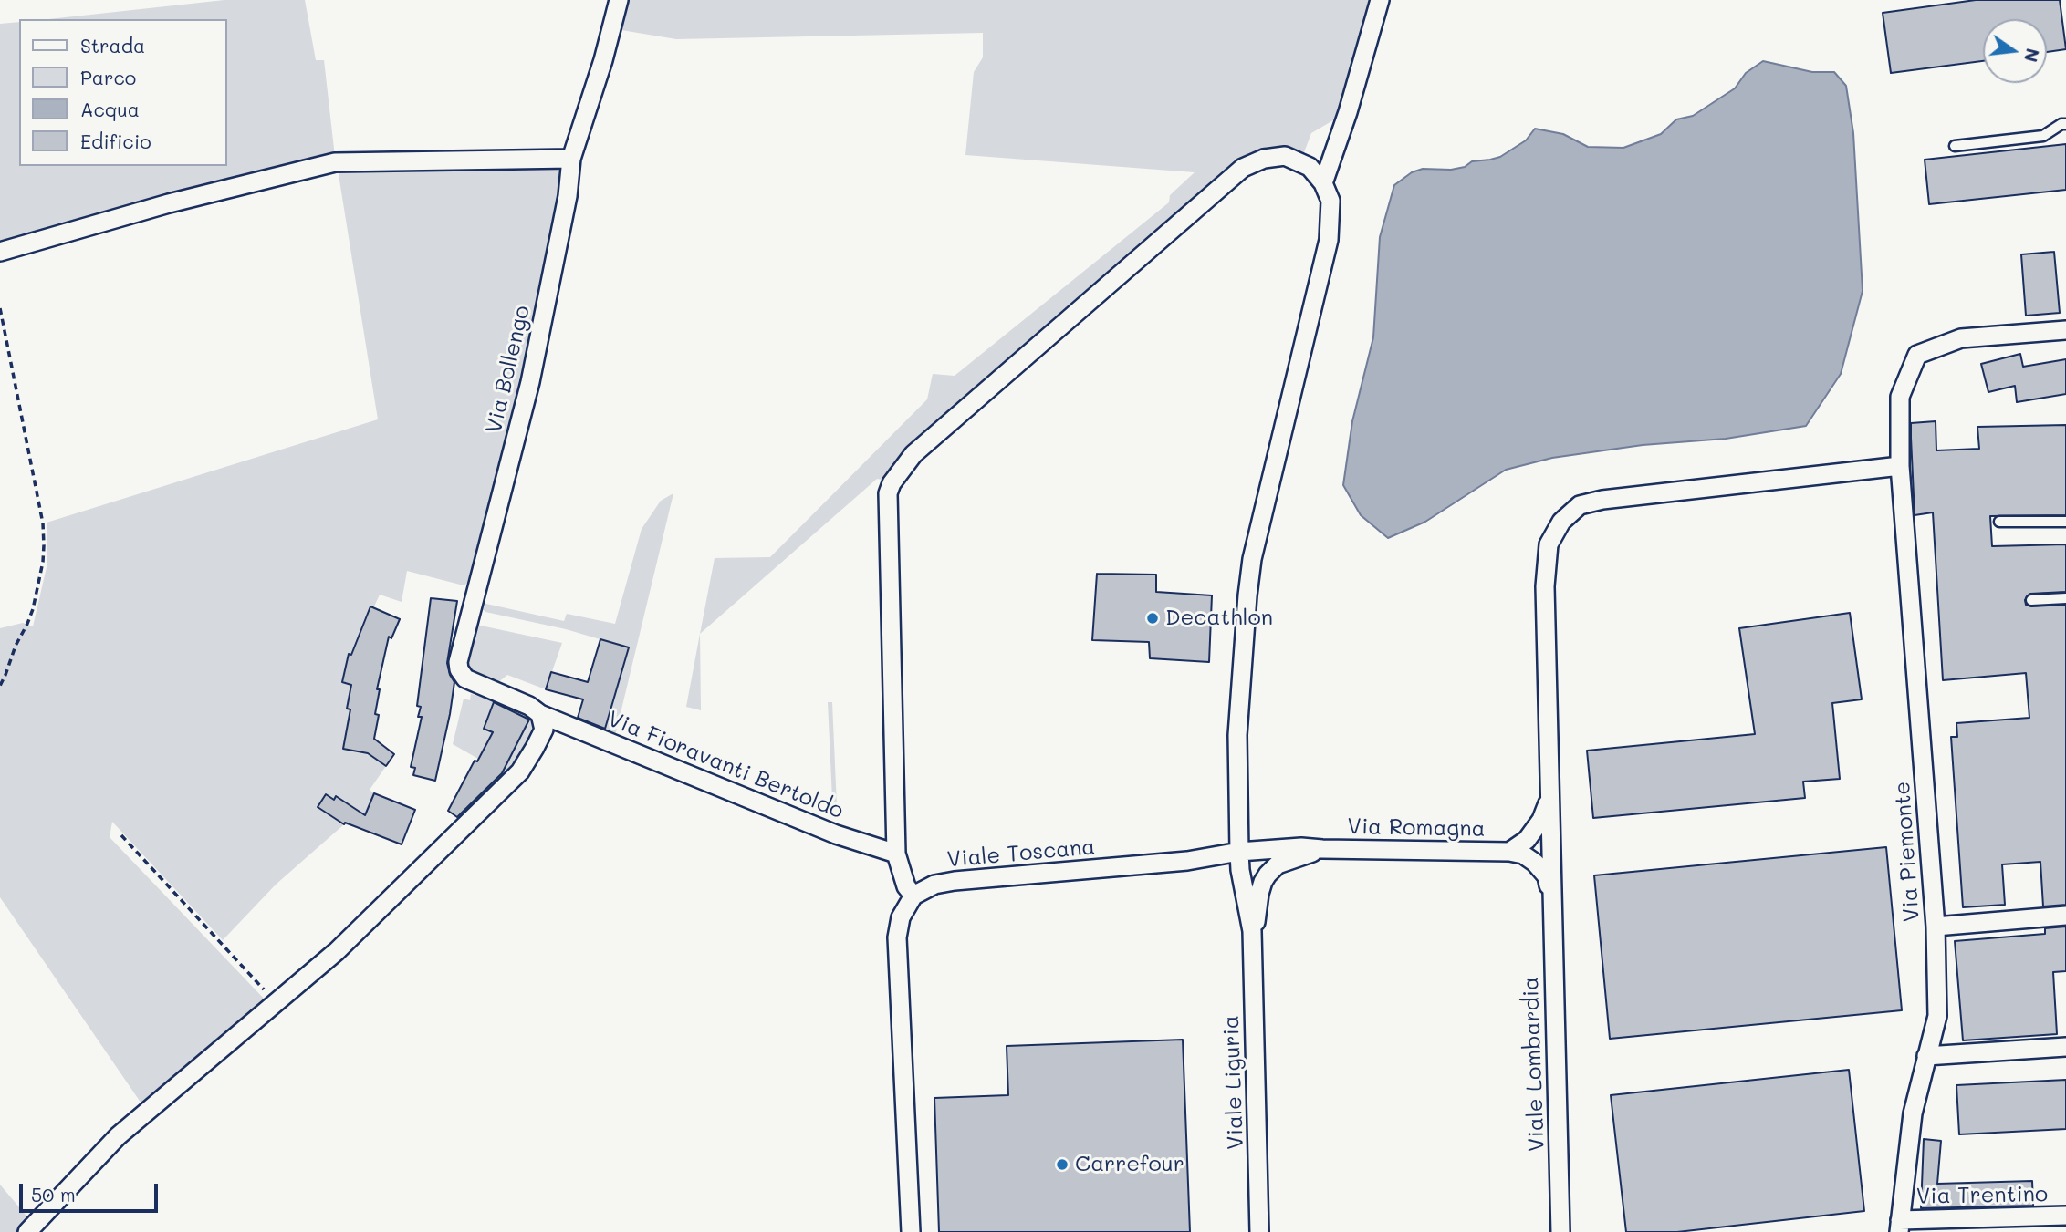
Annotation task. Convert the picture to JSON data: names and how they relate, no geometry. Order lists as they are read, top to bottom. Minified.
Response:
{"streets":{"street":["Via Bollengo","Via Fioravanti Bertoldo","Via Romagna","Via Piemonte","Viale Toscana","Viale Lombardia","Viale Liguria","Via Trentino"]},"crossings":[["Via Bollengo","Via Fioravanti Bertoldo"],["Via Romagna","Viale Toscana"],["Via Piemonte","Viale Lombardia"],["Via Piemonte","Via Trentino"]],"places":["Decathlon","Carrefour"],"legend":["Strada","Parco","Acqua","Edificio"],"scale_bar":"50 m","north":"right"}
